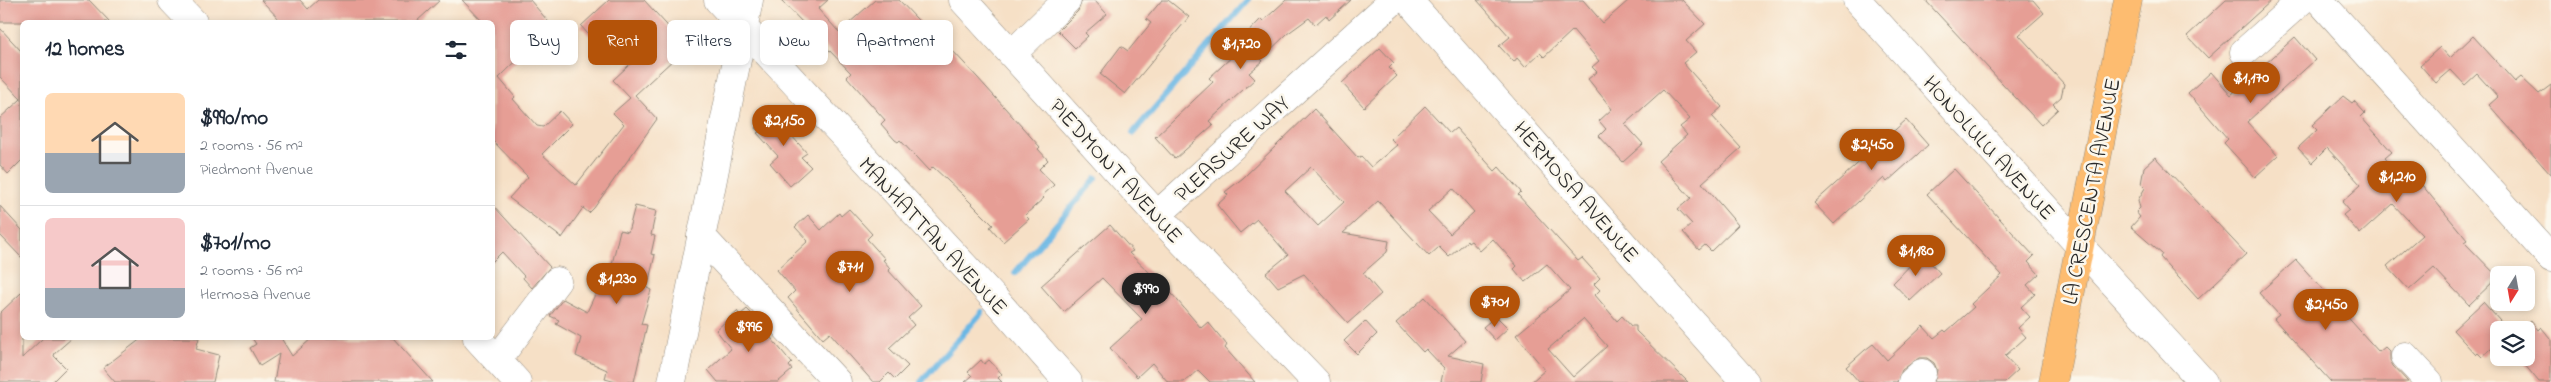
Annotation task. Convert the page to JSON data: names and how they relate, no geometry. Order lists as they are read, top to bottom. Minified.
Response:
{"streets":{"main road":["LA CRESCENTA AVENUE"],"street":["HONOLULU AVENUE","PLEASURE WAY","PIEDMONT AVENUE","HERMOSA AVENUE","MANHATTAN AVENUE"]},"crossings":[["HONOLULU AVENUE","LA CRESCENTA AVENUE"],["PLEASURE WAY","PIEDMONT AVENUE"]],"north":"bottom","page":{"chip":["Buy","Rent","Filters","New","Apartment"],"heading":"12 homes","price":["$1,720","$1,170","$2,150","$2,450","$1,210","$1,180","$711","$1,230","$990","$701","$2,450","$996"],"list":[{"name":"$990/mo","note":"2 rooms · 56 m² · Piedmont Avenue"},{"name":"$701/mo","note":"2 rooms · 56 m² · Hermosa Avenue"}]}}
